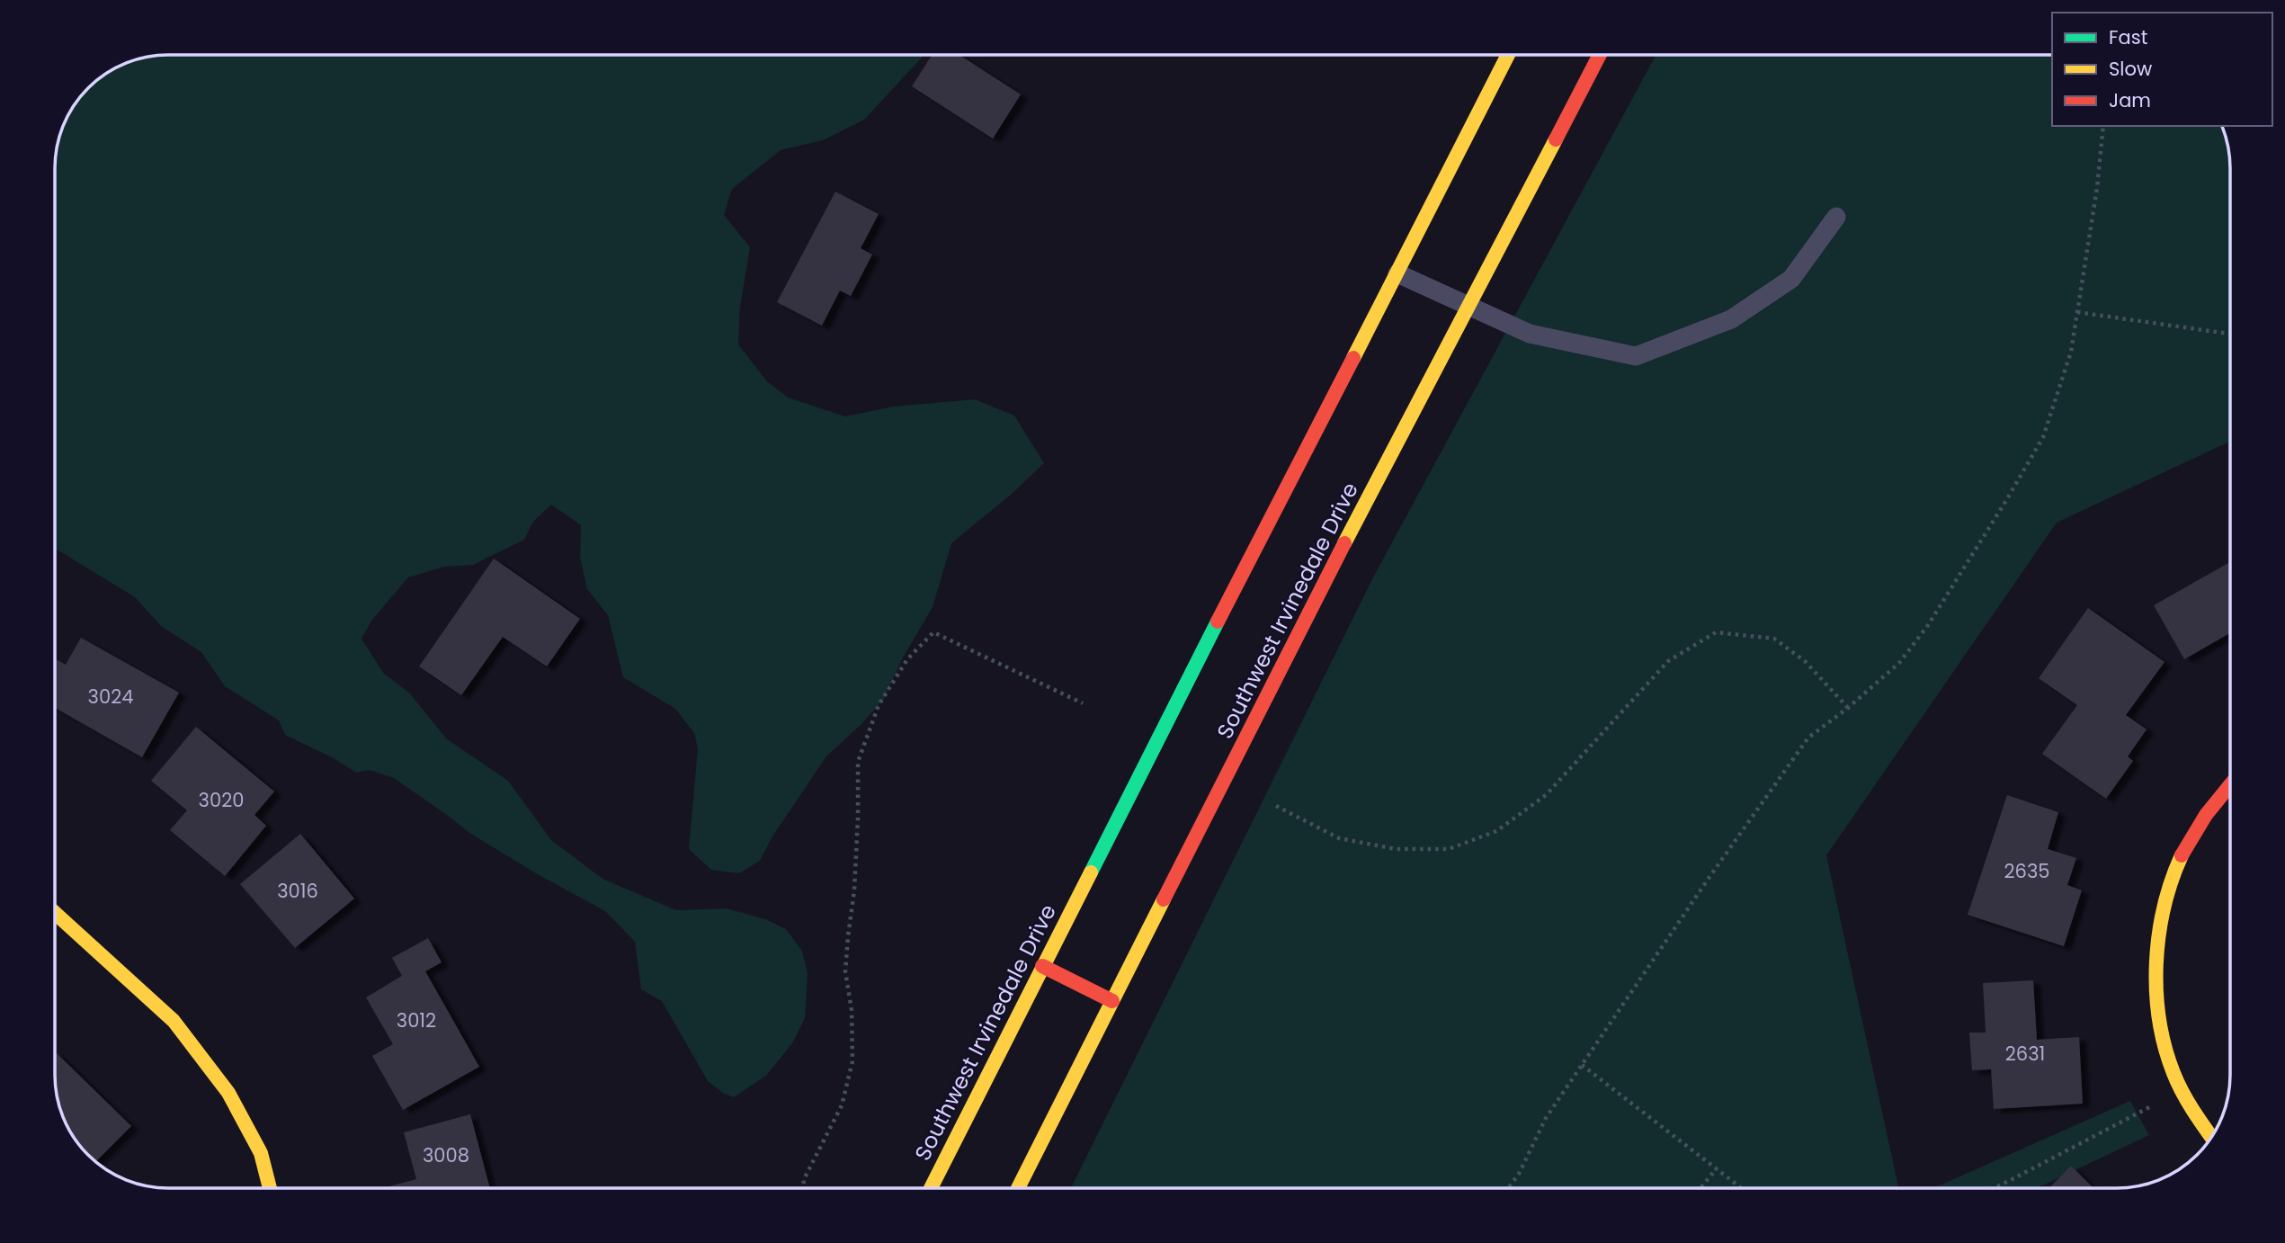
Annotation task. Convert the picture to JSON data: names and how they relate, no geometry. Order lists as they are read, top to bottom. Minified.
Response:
{"streets":{"main road":["Southwest Irvinedale Drive"]},"house_numbers":["3024","3020","2635","3016","3012","2631","3008"],"legend":["Fast","Slow","Jam"]}
